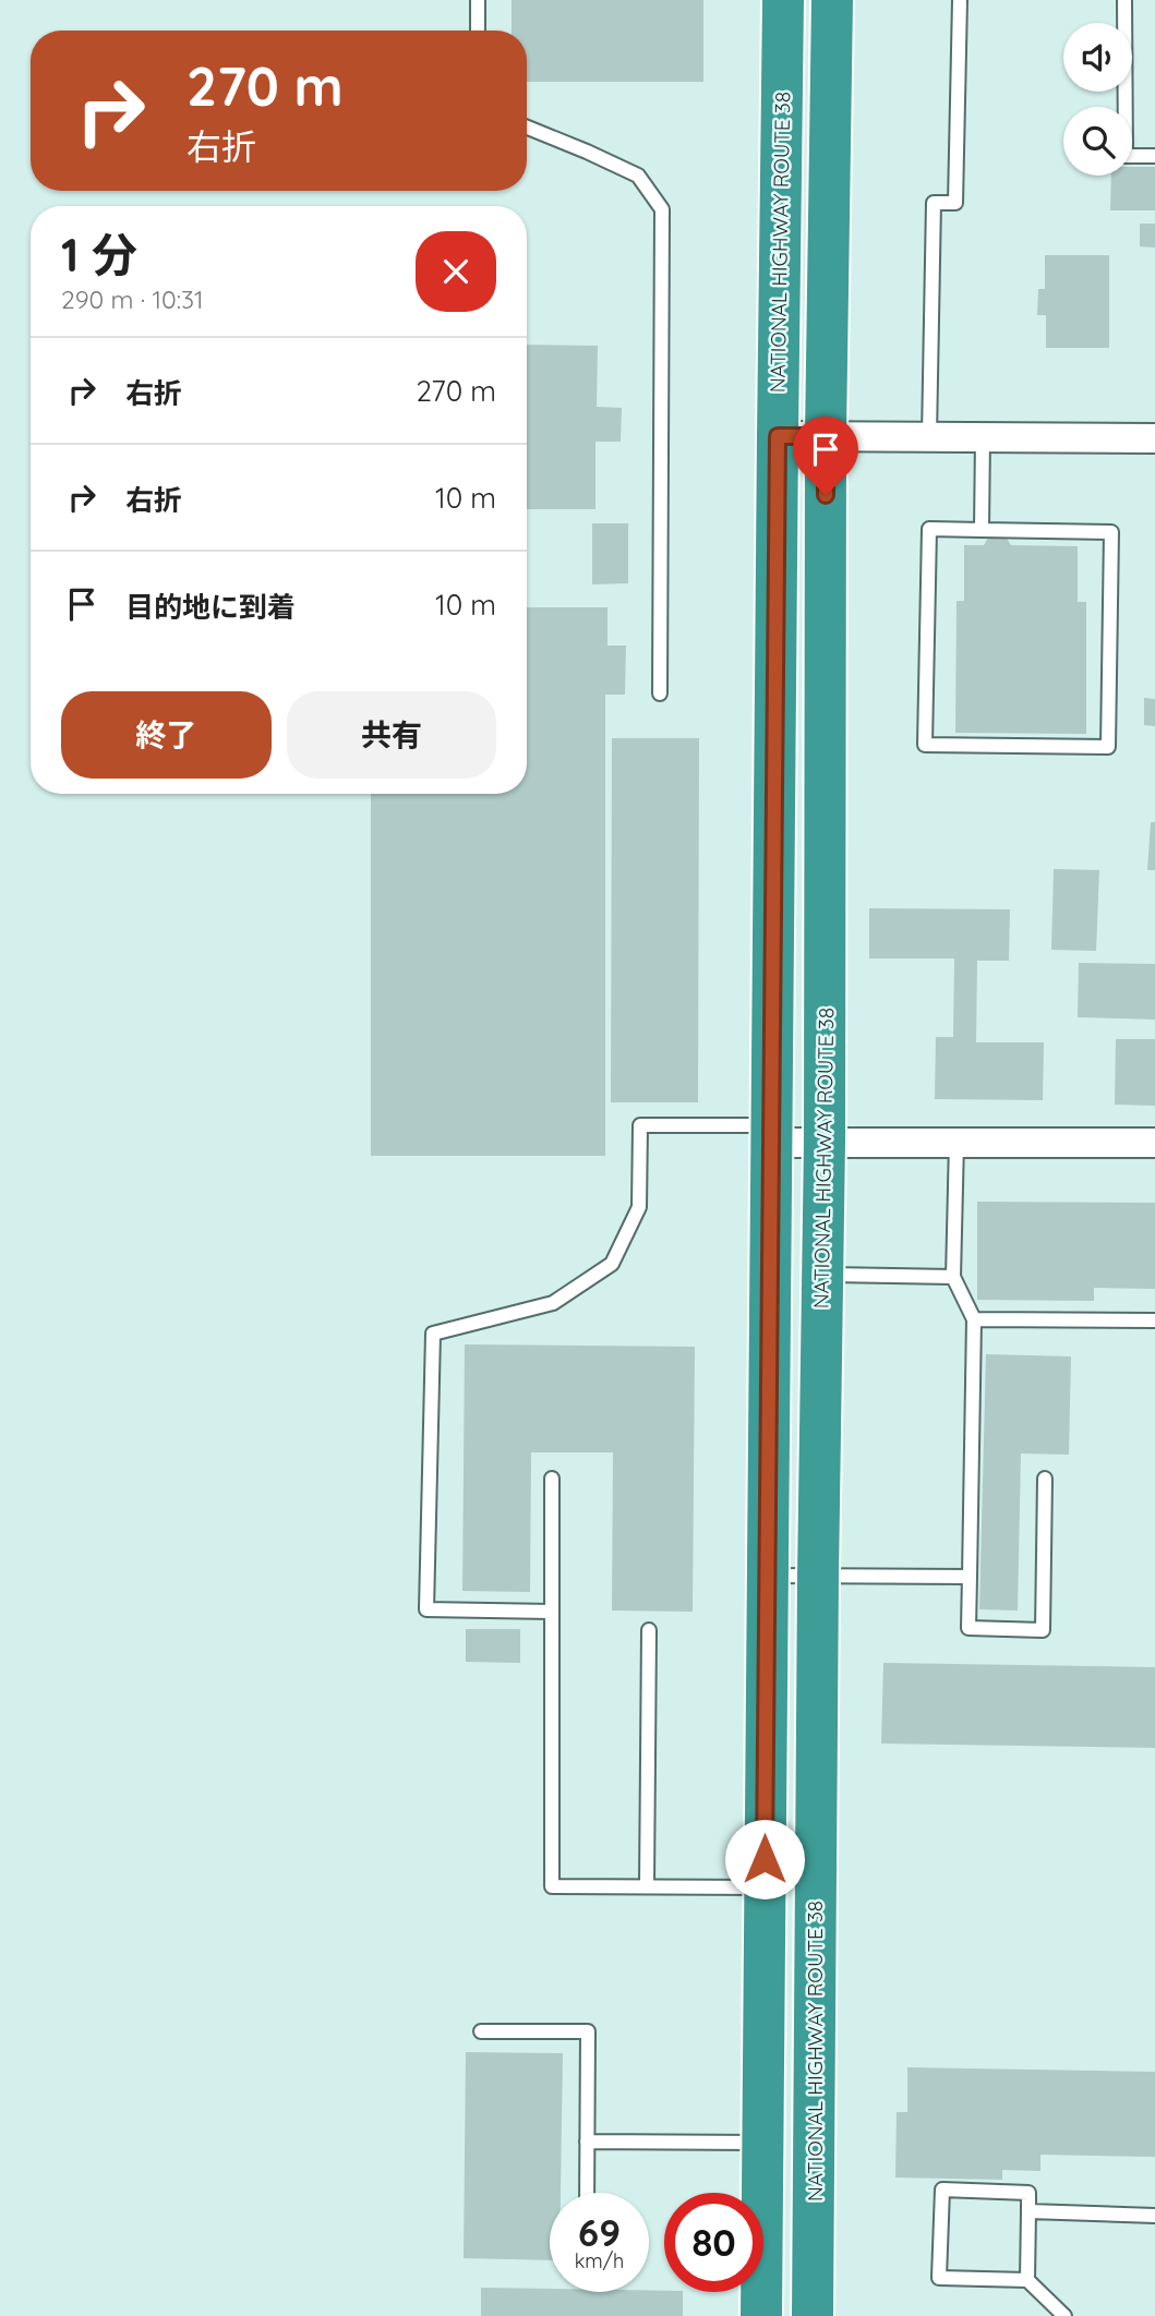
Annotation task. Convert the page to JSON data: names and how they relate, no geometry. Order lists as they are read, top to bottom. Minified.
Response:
{"streets":{"highway":["NATIONAL HIGHWAY ROUTE 38"]},"page":{"turn":["270 m","右折"],"heading":["1 分","290 m · 10:31"],"list":[{"name":"右折","value":"270 m"},{"name":"右折","value":"10 m"},{"name":"目的地に到着","value":"10 m"}],"buttons":["終了","共有"],"speed":"69 km/h","limit":"80"}}
